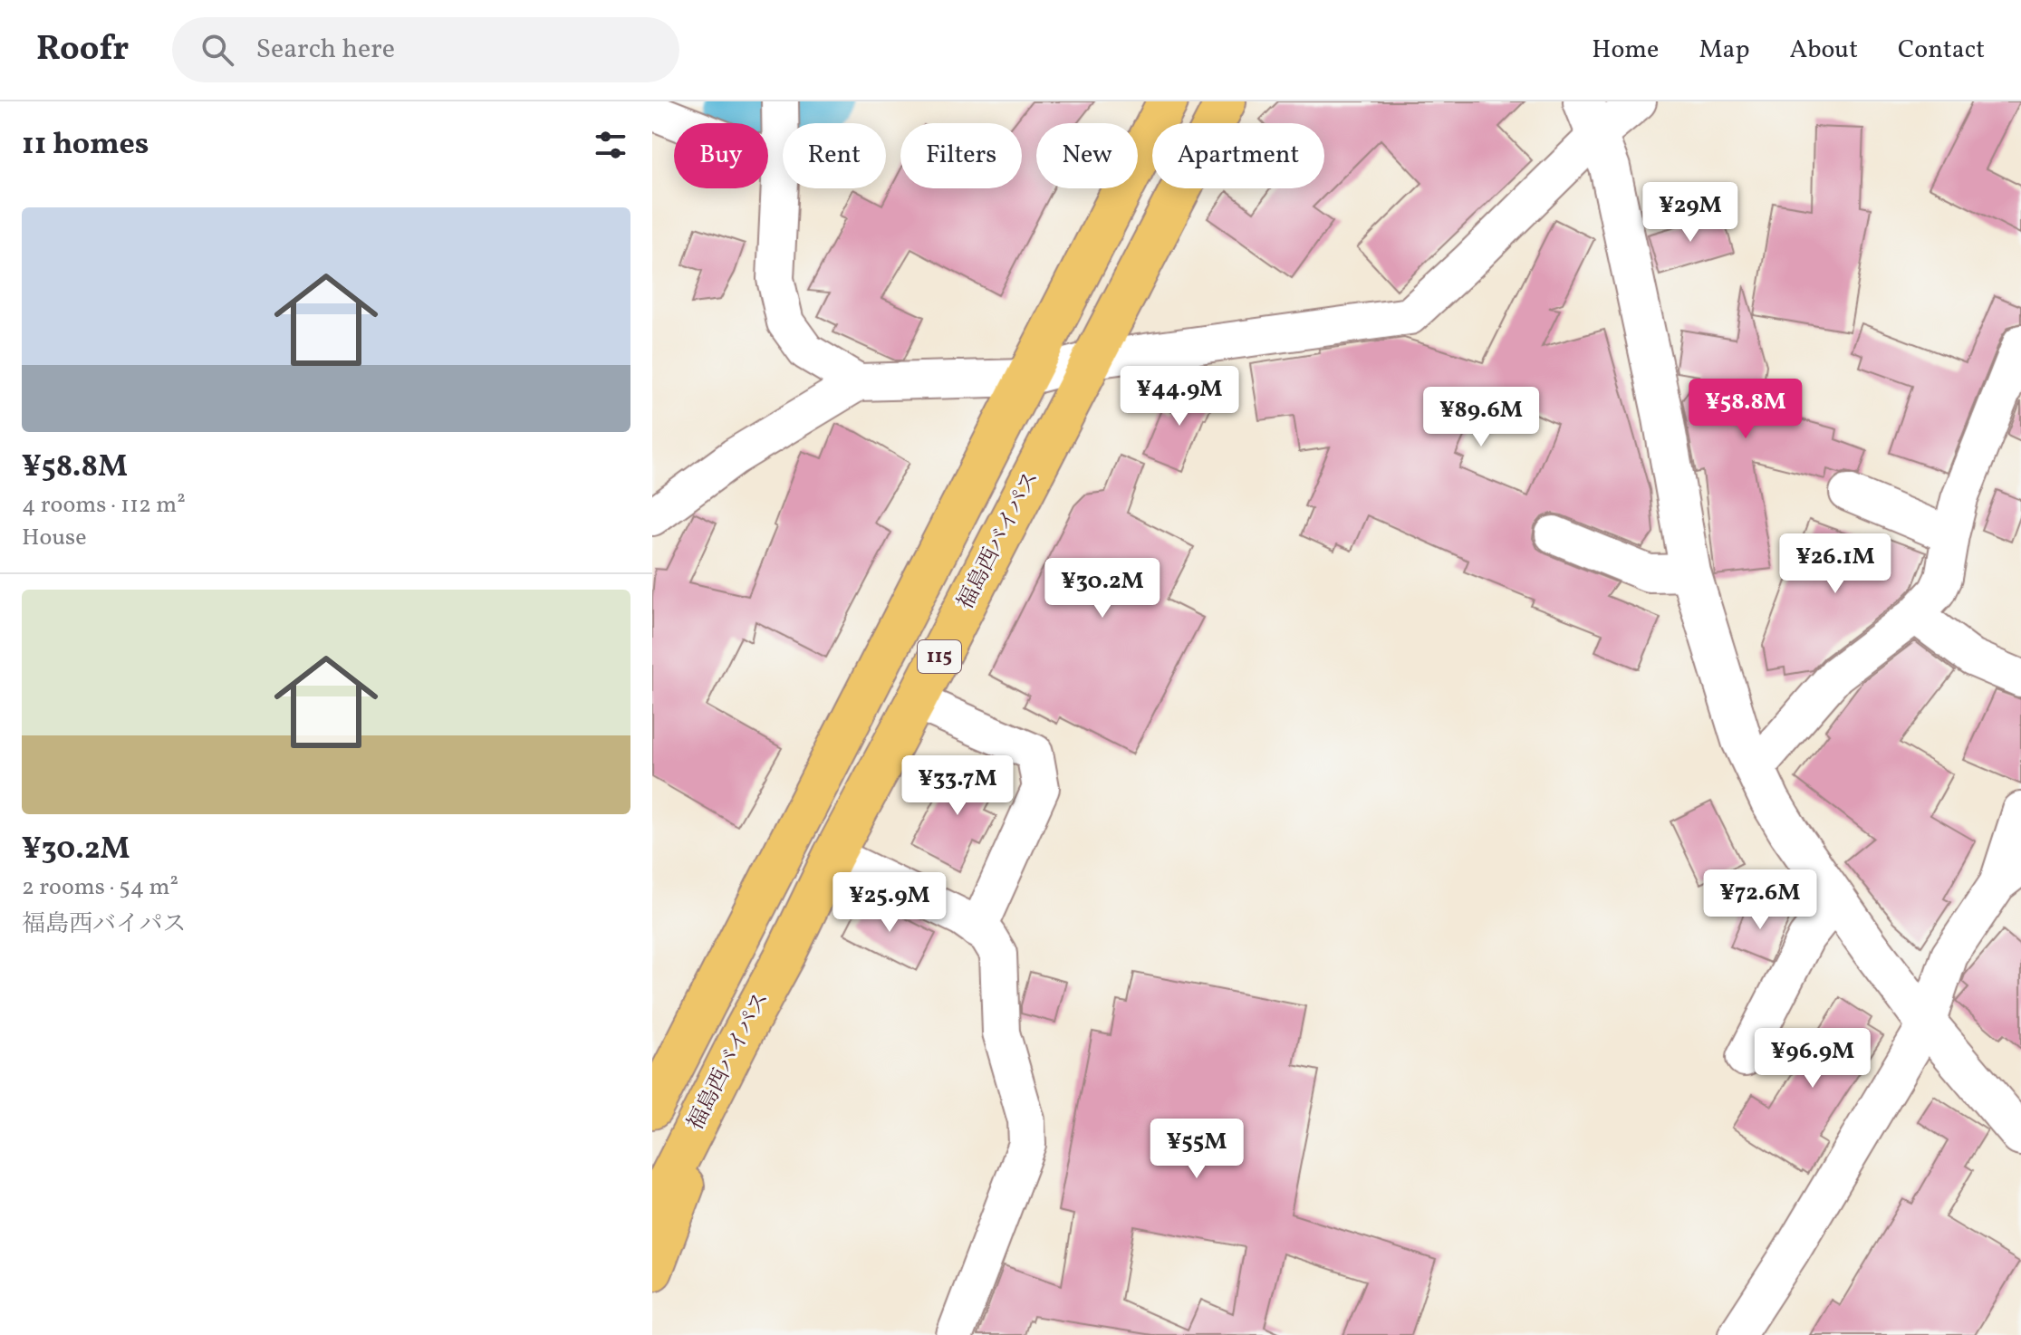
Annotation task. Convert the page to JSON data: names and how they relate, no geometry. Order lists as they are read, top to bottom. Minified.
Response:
{"streets":{"highway":["福島西バイパス","115"]},"page":{"header":"Roofr","search":"Search here","nav":["Home","Map","About","Contact"],"heading":"11 homes","chip":["Buy","Rent","Filters","New","Apartment"],"price":["¥29M","¥44.9M","¥58.8M","¥89.6M","¥26.1M","¥30.2M","¥33.7M","¥72.6M","¥25.9M","¥96.9M","¥55M"],"list":[{"name":"¥58.8M","note":"4 rooms · 112 m² · House"},{"name":"¥30.2M","note":"2 rooms · 54 m² · 福島西バイパス"}]}}
